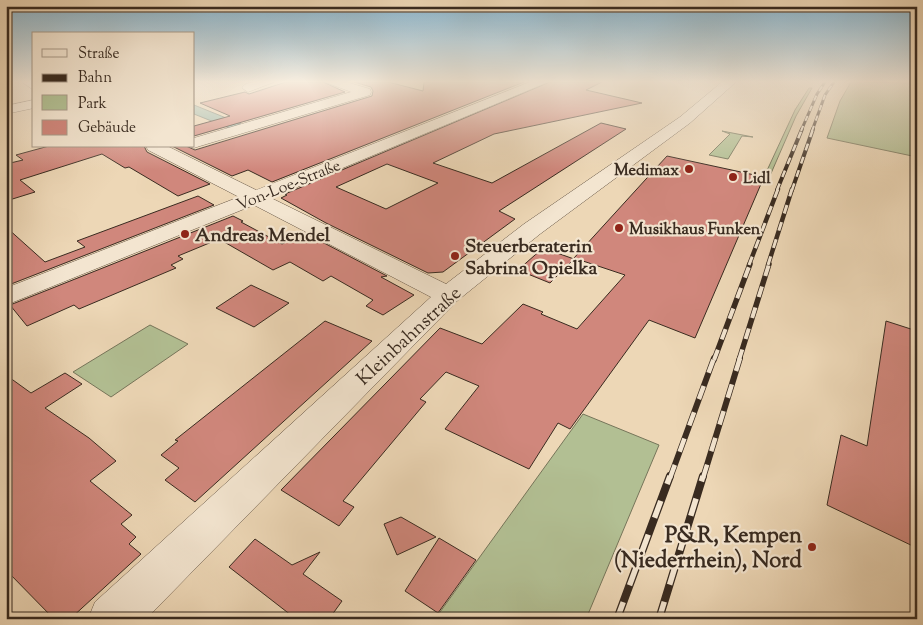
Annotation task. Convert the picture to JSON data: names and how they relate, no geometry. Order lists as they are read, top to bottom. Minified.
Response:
{"streets":{"street":["Von-Loe-Straße","Kleinbahnstraße"]},"places":["Medimax","Lidl","Musikhaus Funken","Andreas Mendel","Steuerberaterin Sabrina Opielka","P&R, Kempen (Niederrhein), Nord"],"legend":["Straße","Bahn","Park","Gebäude"]}
